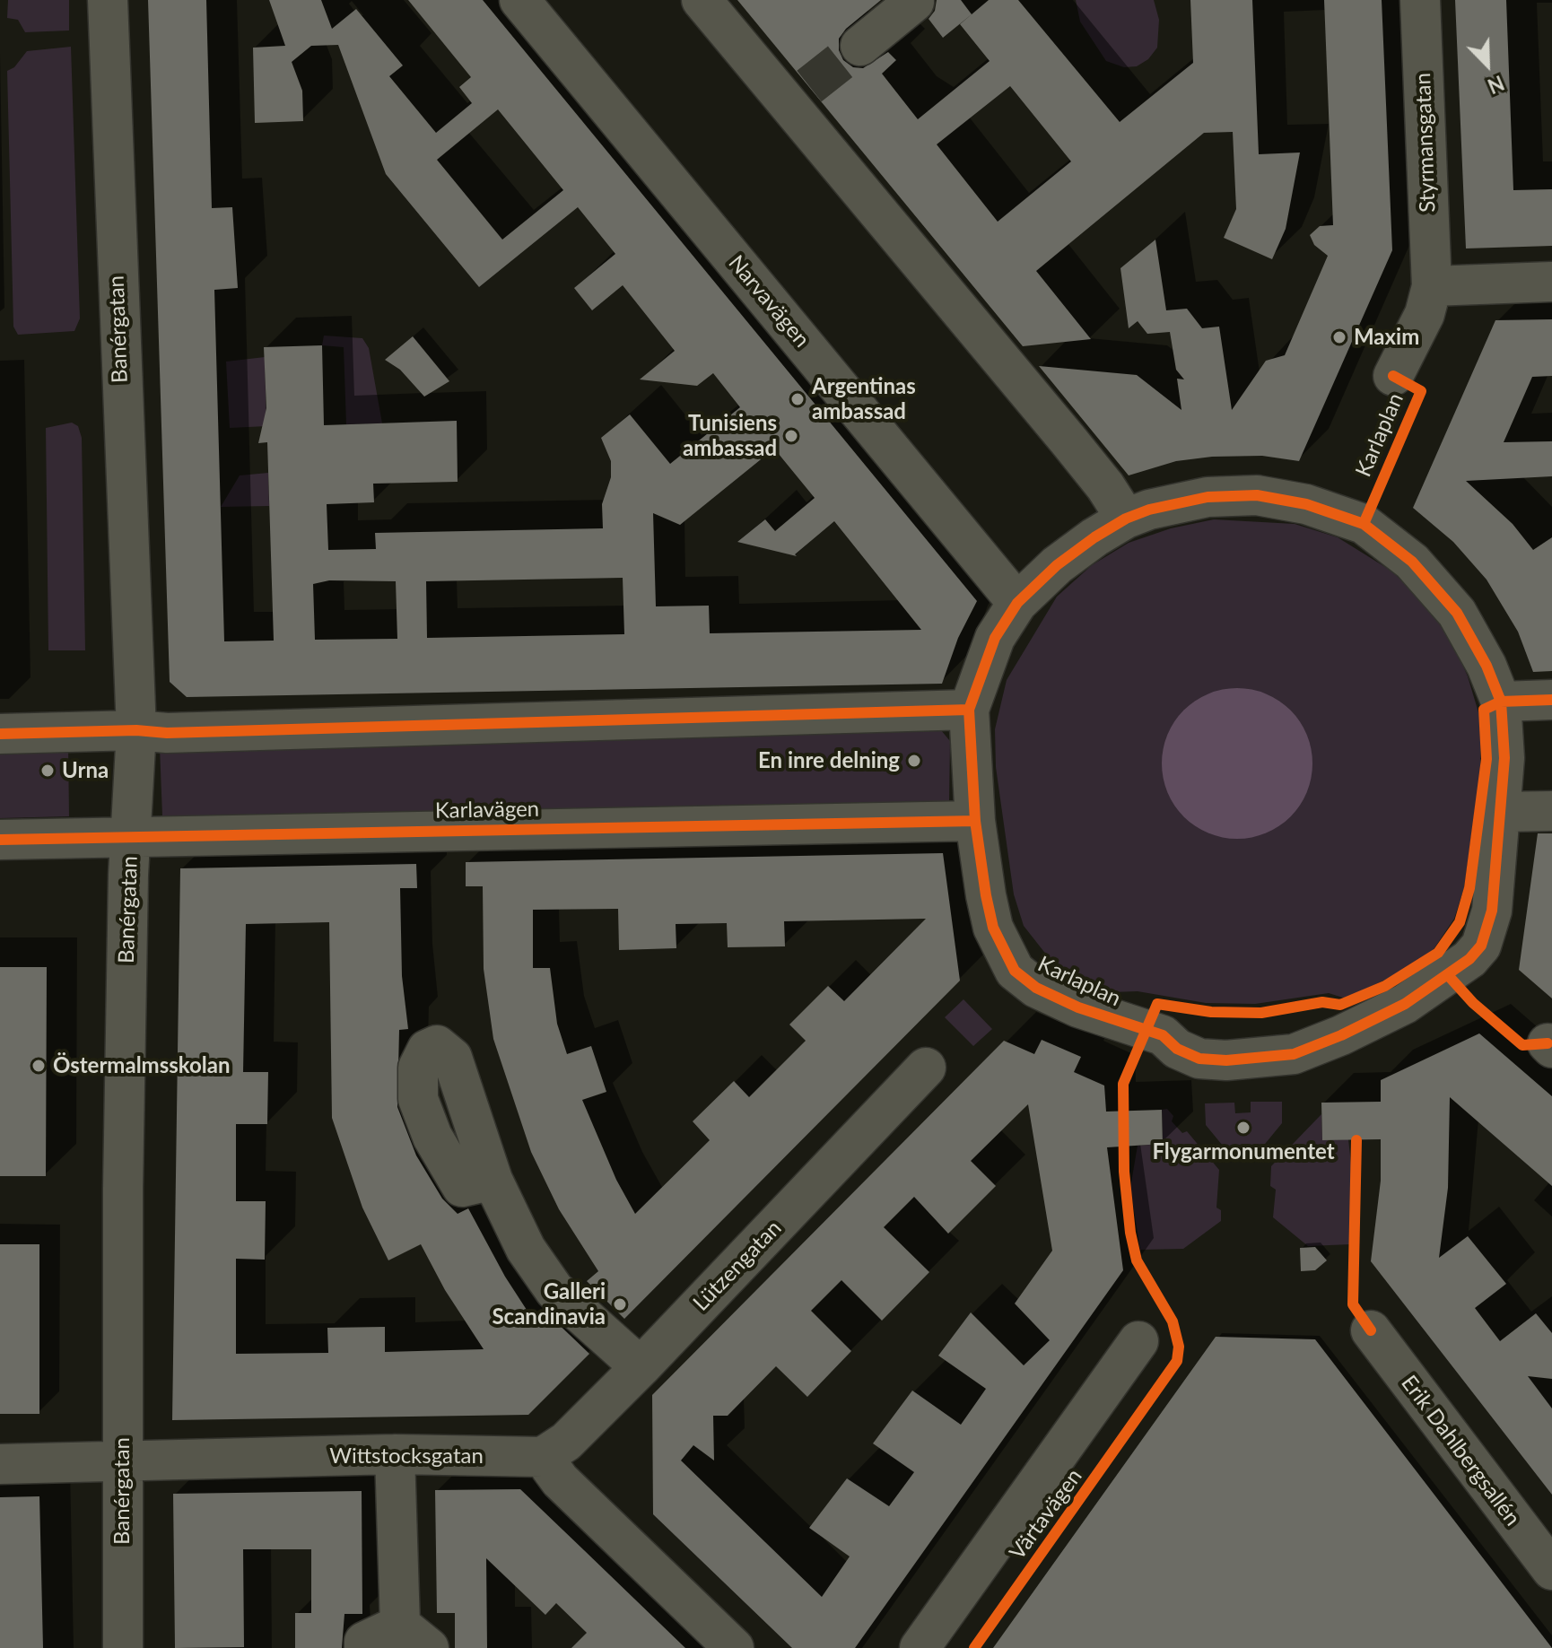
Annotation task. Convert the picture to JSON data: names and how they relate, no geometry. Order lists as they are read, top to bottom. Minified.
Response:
{"streets":{"street":["Styrmansgatan","Narvavägen","Banérgatan","Karlaplan","Karlavägen","Lützengatan","Erik Dahlbergsallén","Wittstocksgatan","Värtavägen"]},"crossings":[["Styrmansgatan","Karlaplan"],["Narvavägen","Karlaplan"],["Banérgatan","Karlavägen"],["Banérgatan","Wittstocksgatan"],["Karlaplan","Karlavägen"],["Lützengatan","Wittstocksgatan"]],"places":["Maxim","Argentinas ambassad","Tunisiens ambassad","En inre delning","Urna","Östermalmsskolan","Flygarmonumentet","Galleri Scandinavia"],"north":"bottom right"}
